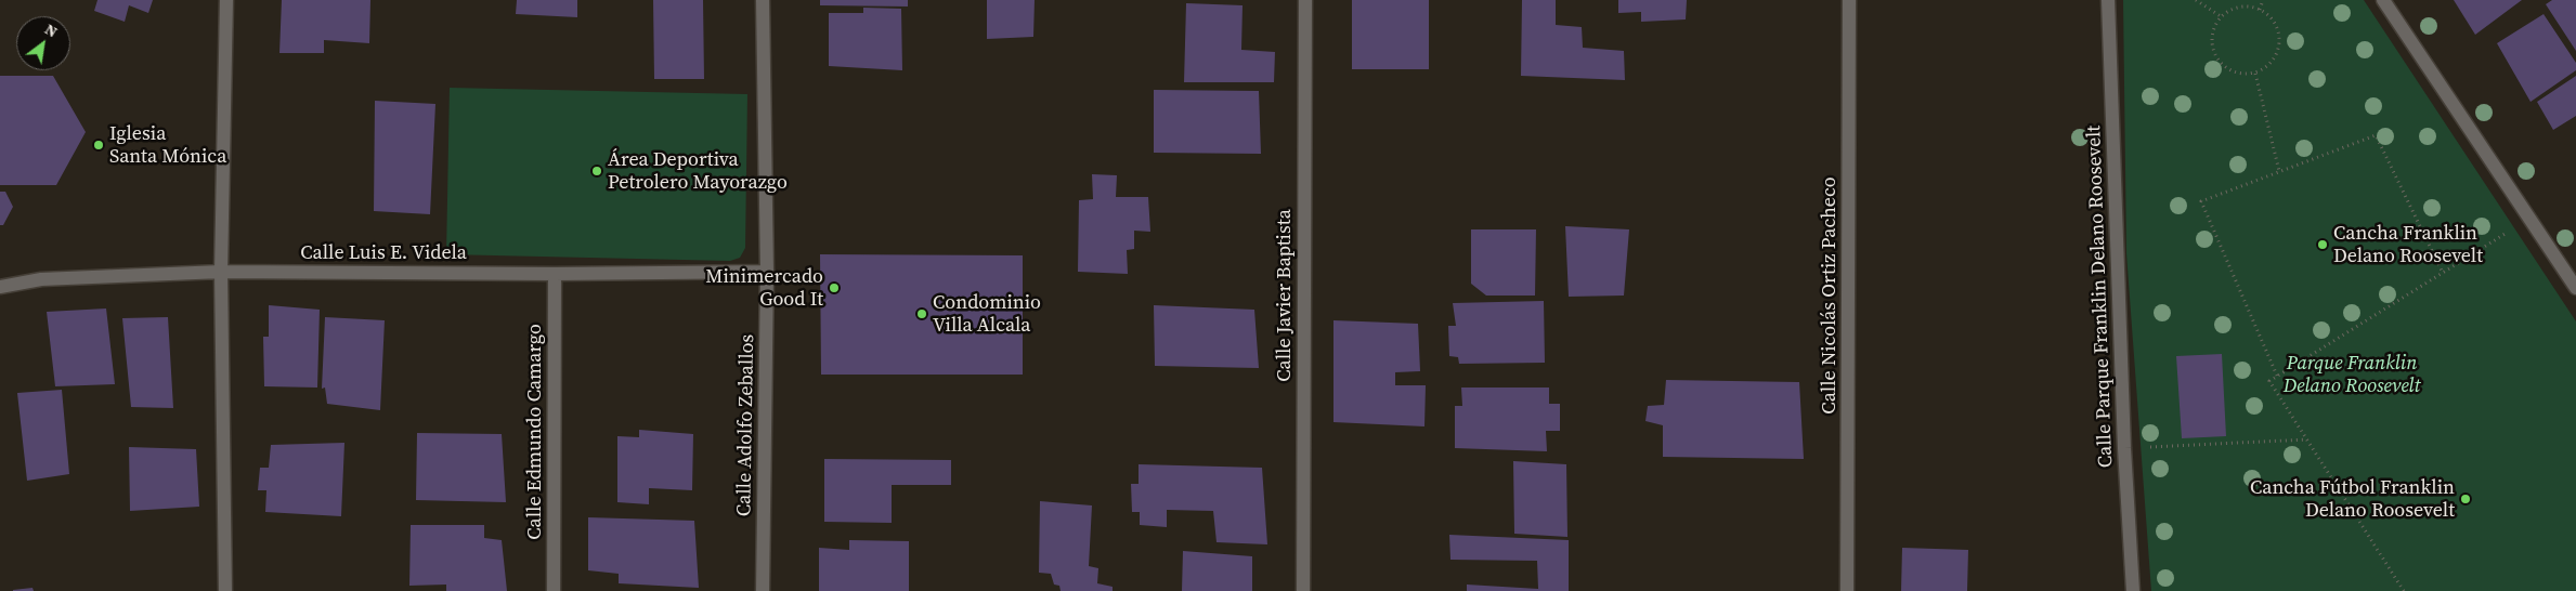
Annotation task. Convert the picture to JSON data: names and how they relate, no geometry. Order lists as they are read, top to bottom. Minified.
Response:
{"streets":{"street":["Calle Luis E. Videla","Calle Javier Baptista","Calle Nicolás Ortiz Pacheco","Calle Parque Franklin Delano Roosevelt","Calle Adolfo Zeballos","Calle Edmundo Camargo"]},"crossings":[["Calle Luis E. Videla","Calle Adolfo Zeballos"],["Calle Luis E. Videla","Calle Edmundo Camargo"]],"parks":["Parque Franklin Delano Roosevelt"],"places":["Iglesia Santa Mónica","Área Deportiva Petrolero Mayorazgo","Cancha Franklin Delano Roosevelt","Minimercado Good It","Condominio Villa Alcala","Cancha Fútbol Franklin Delano Roosevelt"],"north":"top right"}
